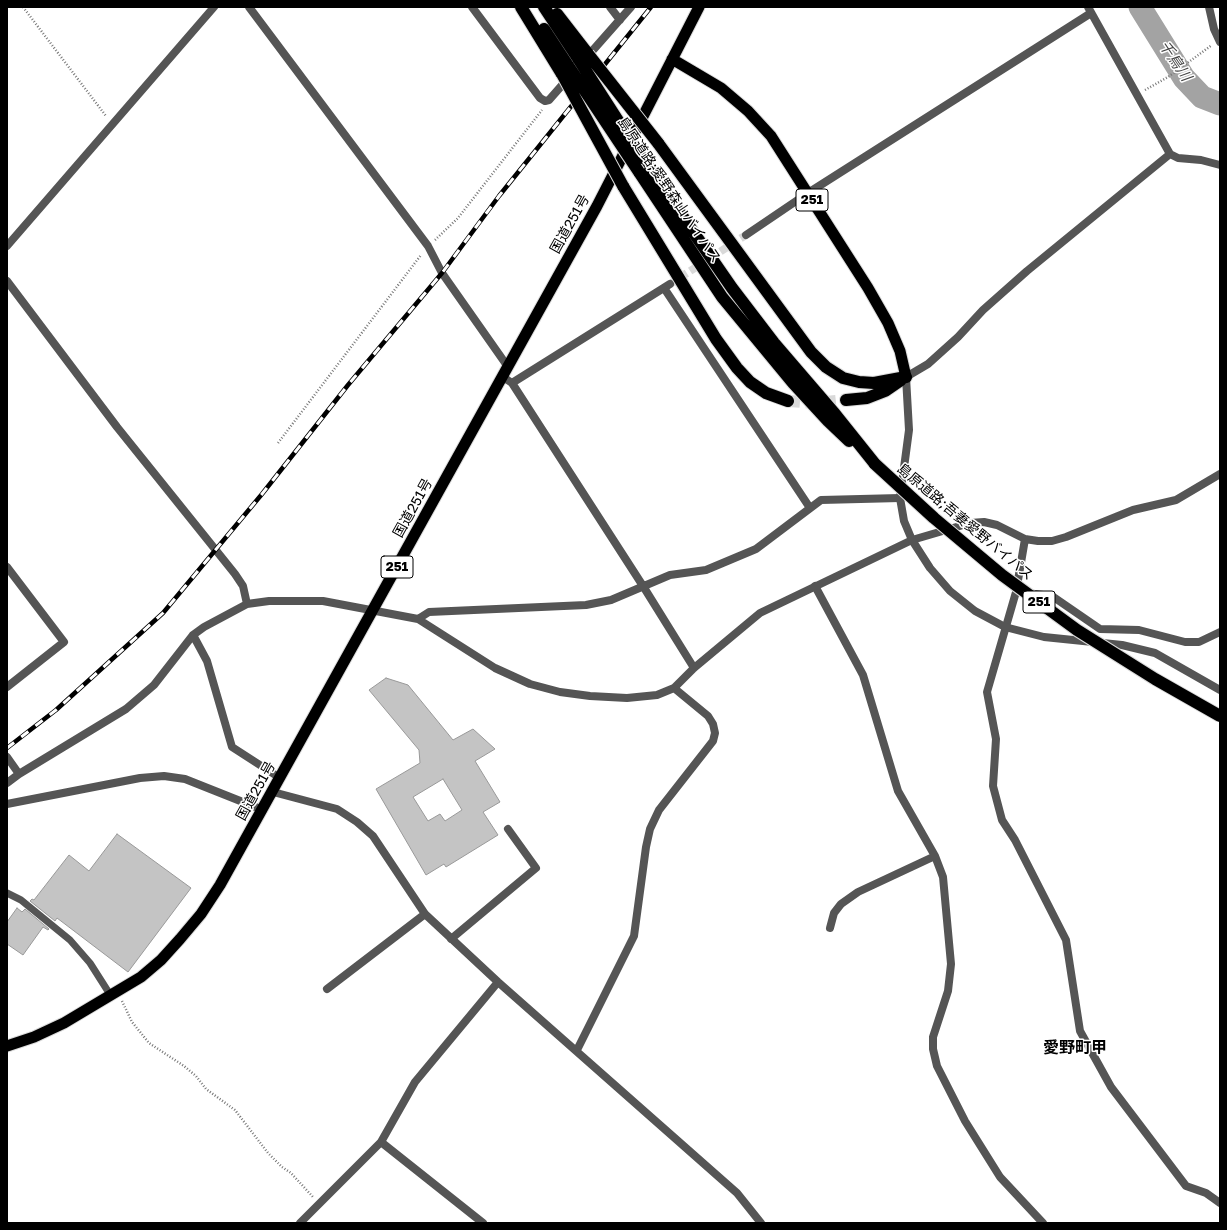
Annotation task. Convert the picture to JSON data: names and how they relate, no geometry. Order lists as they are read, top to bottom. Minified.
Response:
{"streets":{"highway":["島原道路;愛野森山バイパス","251","国道251号","島原道路;吾妻愛野バイパス"]},"crossings":[["島原道路;愛野森山バイパス","島原道路;吾妻愛野バイパス"],["251","国道251号"]],"districts":["愛野町甲"],"water":["千鳥川"]}
